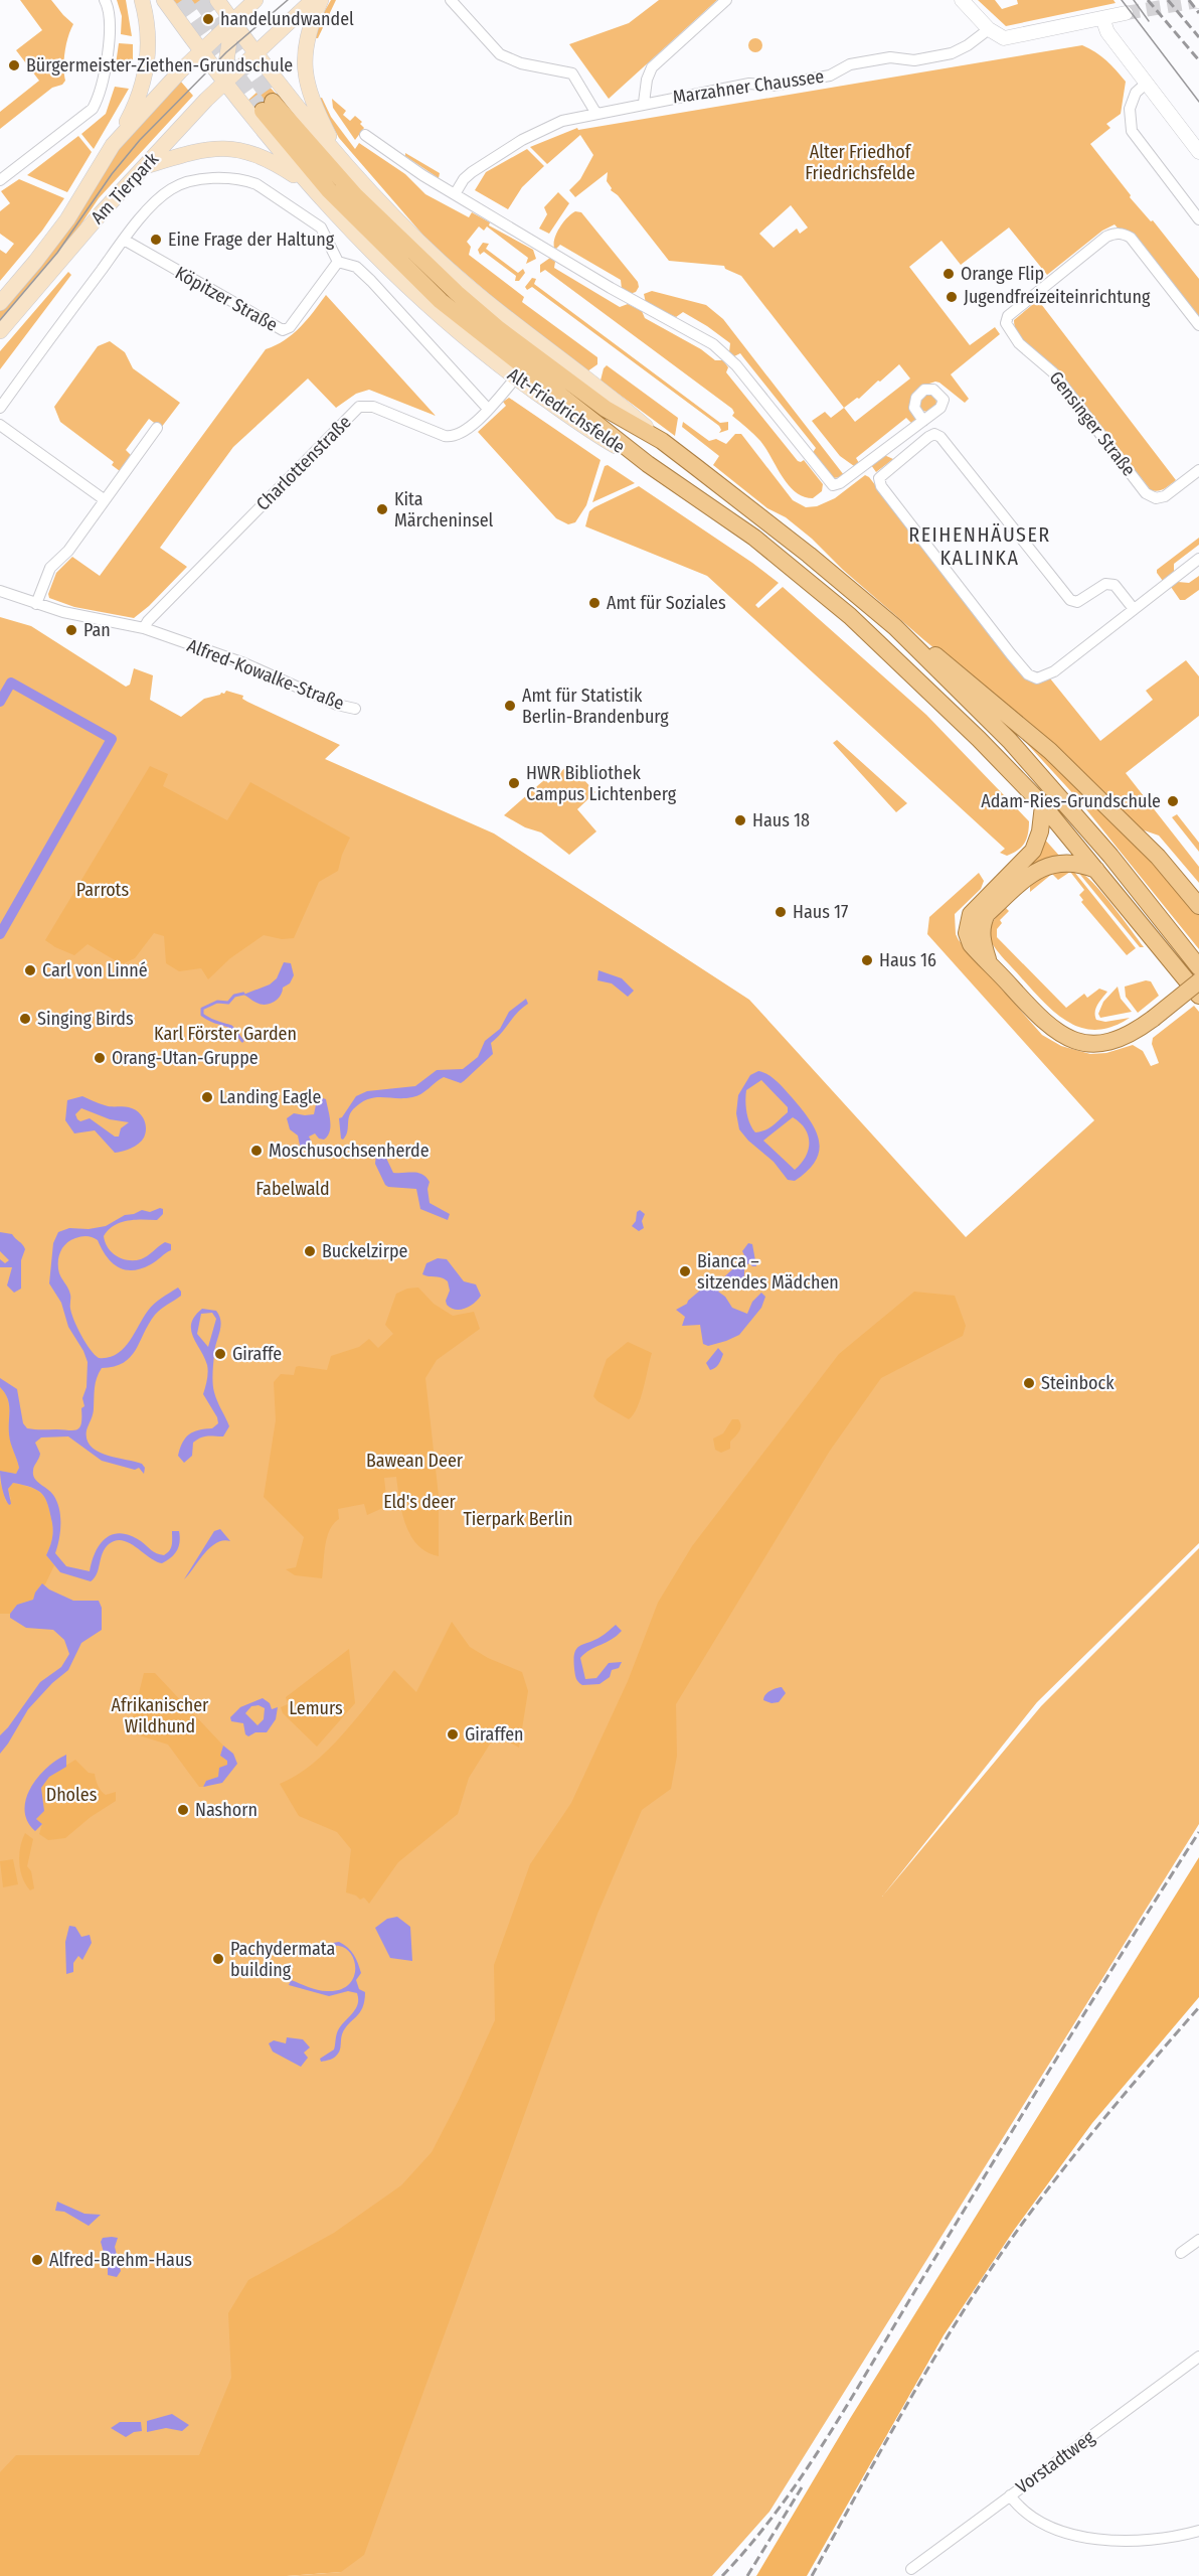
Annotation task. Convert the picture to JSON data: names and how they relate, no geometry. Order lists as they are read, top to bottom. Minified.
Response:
{"streets":{"main road":["Am Tierpark","Alt-Friedrichsfelde"],"street":["Marzahner Chaussee","Köpitzer Straße","Gensinger Straße","Charlottenstraße","Alfred-Kowalke-Straße","Vorstadtweg"]},"crossings":[["Am Tierpark","Köpitzer Straße"],["Am Tierpark","Alt-Friedrichsfelde"],["Alt-Friedrichsfelde","Charlottenstraße"],["Charlottenstraße","Alfred-Kowalke-Straße"]],"districts":["REIHENHÄUSER KALINKA"],"parks":["Alter Friedhof Friedrichsfelde","Parrots","Karl Förster Garden","Fabelwald","Bawean Deer","Eld's deer","Tierpark Berlin","Afrikanischer Wildhund","Lemurs","Dholes"],"places":["handelundwandel","Bürgermeister-Ziethen-Grundschule","Eine Frage der Haltung","Orange Flip","Jugendfreizeiteinrichtung","Kita Märcheninsel","Amt für Soziales","Pan","Amt für Statistik Berlin-Brandenburg","HWR Bibliothek Campus Lichtenberg","Adam-Ries-Grundschule","Haus 18","Haus 17","Haus 16","Carl von Linné","Singing Birds","Orang-Utan-Gruppe","Landing Eagle","Moschusochsenherde","Buckelzirpe","Bianca – sitzendes Mädchen","Giraffe","Steinbock","Giraffen","Nashorn","Pachydermata building","Alfred-Brehm-Haus"]}
